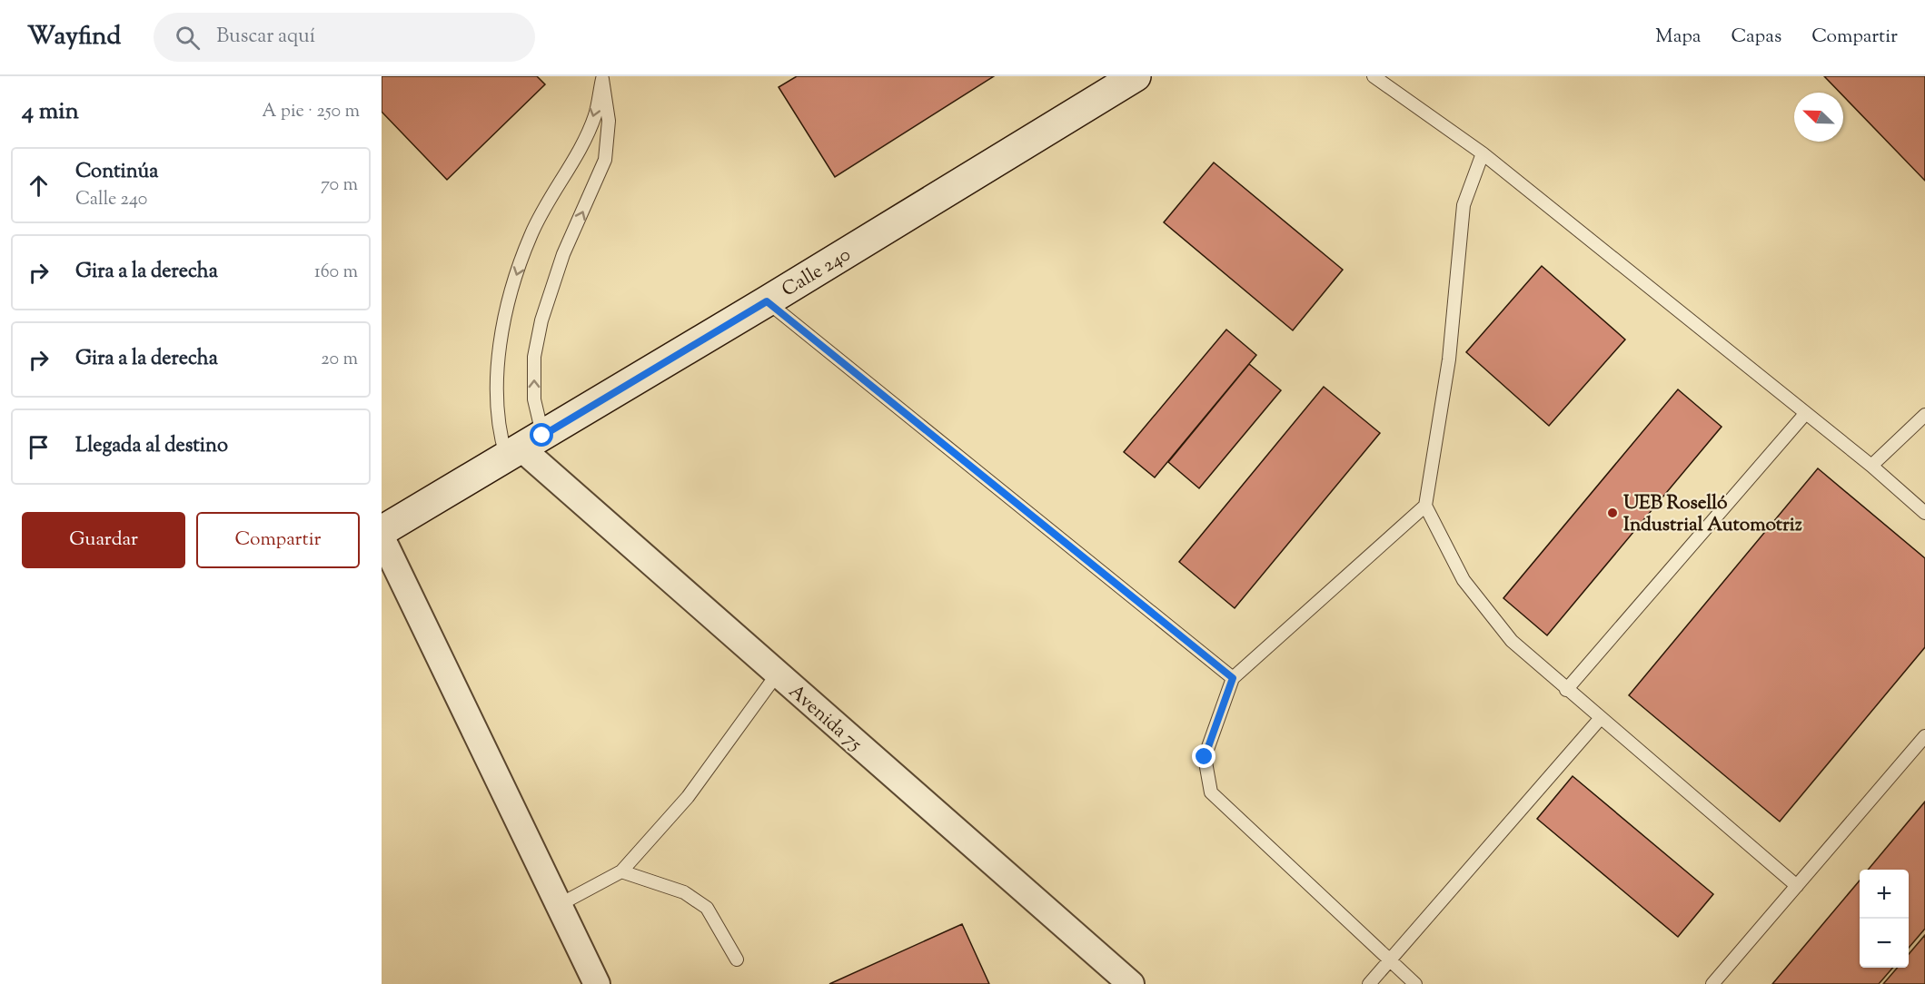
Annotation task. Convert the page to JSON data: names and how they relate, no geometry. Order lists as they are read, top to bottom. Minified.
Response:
{"streets":{"main road":["Calle 240"],"street":["Avenida 75"]},"crossings":[["Calle 240","Avenida 75"]],"places":["UEB Roselló Industrial Automotriz"],"north":"top left","page":{"header":"Wayfind","search":"Buscar aquí","nav":["Mapa","Capas","Compartir"],"heading":["4 min","A pie · 250 m"],"list":[["Continúa","Calle 240","70 m"],["Gira a la derecha","160 m"],["Gira a la derecha","20 m"],"Llegada al destino"],"buttons":["Guardar","Compartir"],"map_buttons":["+","−"]}}
